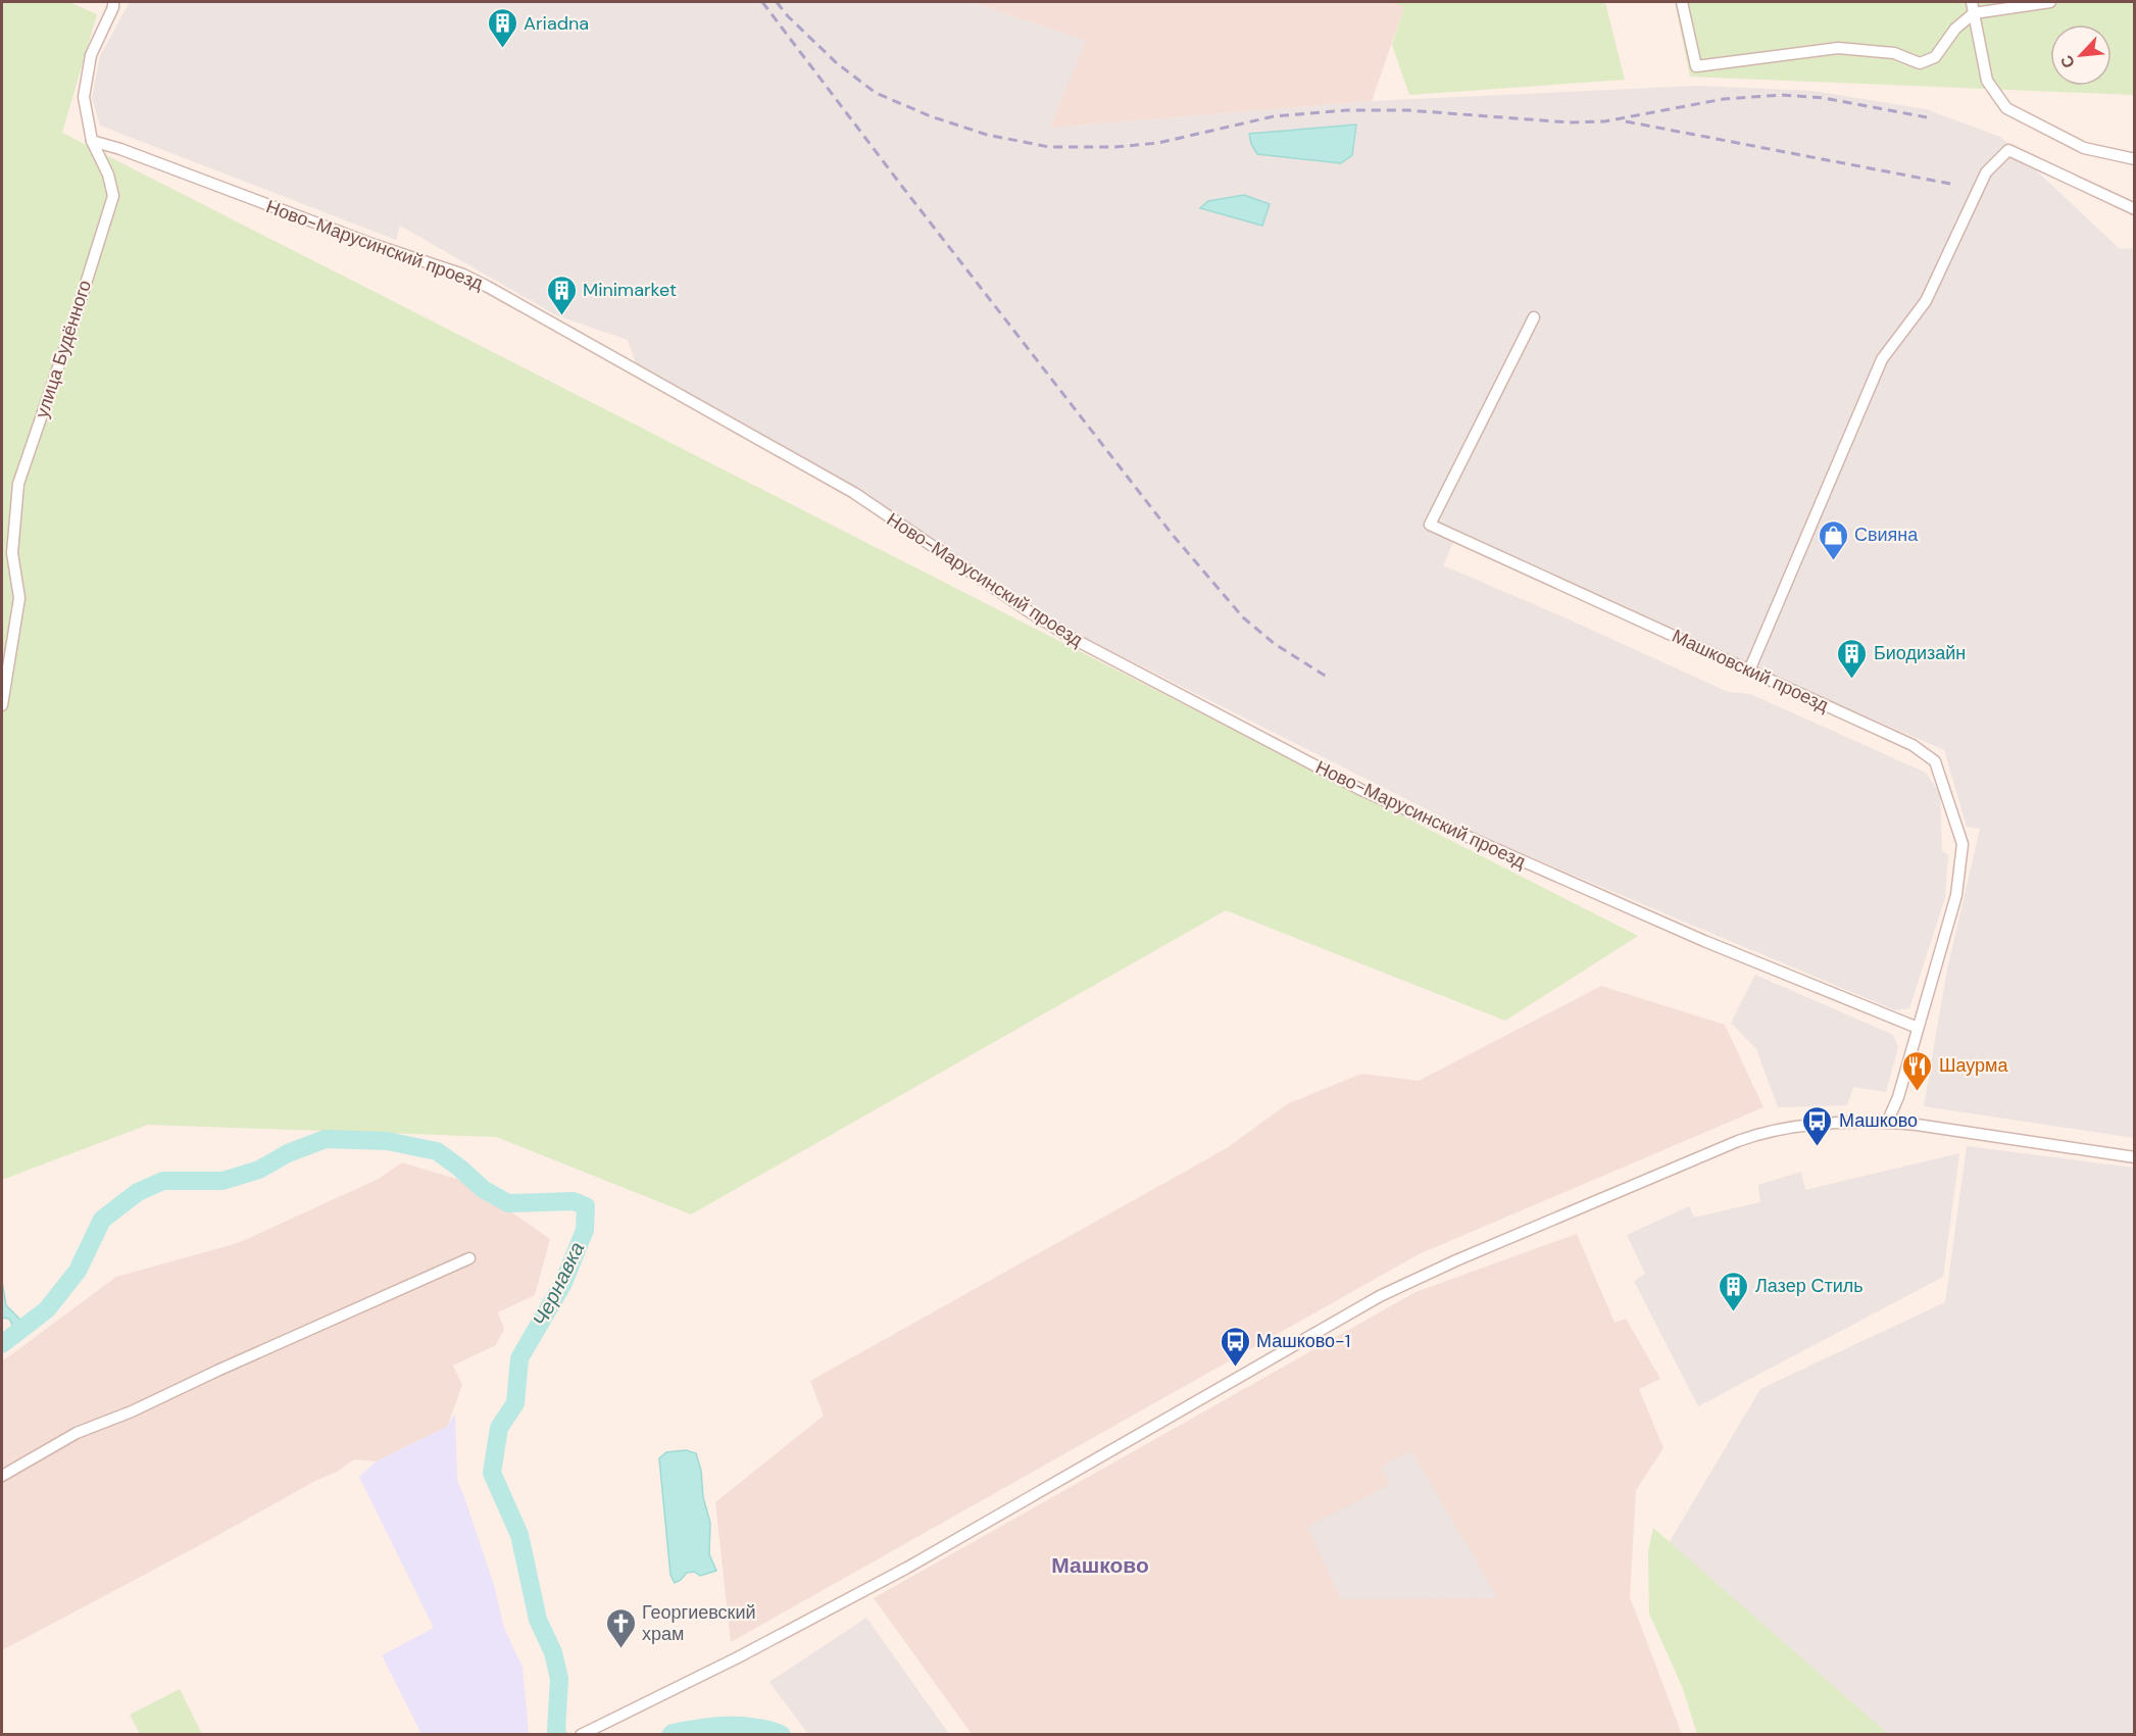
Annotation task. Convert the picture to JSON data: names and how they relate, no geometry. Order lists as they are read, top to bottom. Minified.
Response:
{"streets":{"street":["Ново-Марусинский проезд","улица Будённого","Машковский проезд"]},"crossings":[["Ново-Марусинский проезд","улица Будённого"],["Ново-Марусинский проезд","Машковский проезд"]],"districts":["Машково"],"water":["Чернавка"],"places":{"building":["Ariadna","Minimarket","Биодизайн","Лазер Стиль"],"shop":["Свияна"],"restaurant":["Шаурма"],"bus stop":["Машково","Машково-1"],"church":["Георгиевский храм"]},"north":"bottom left"}
